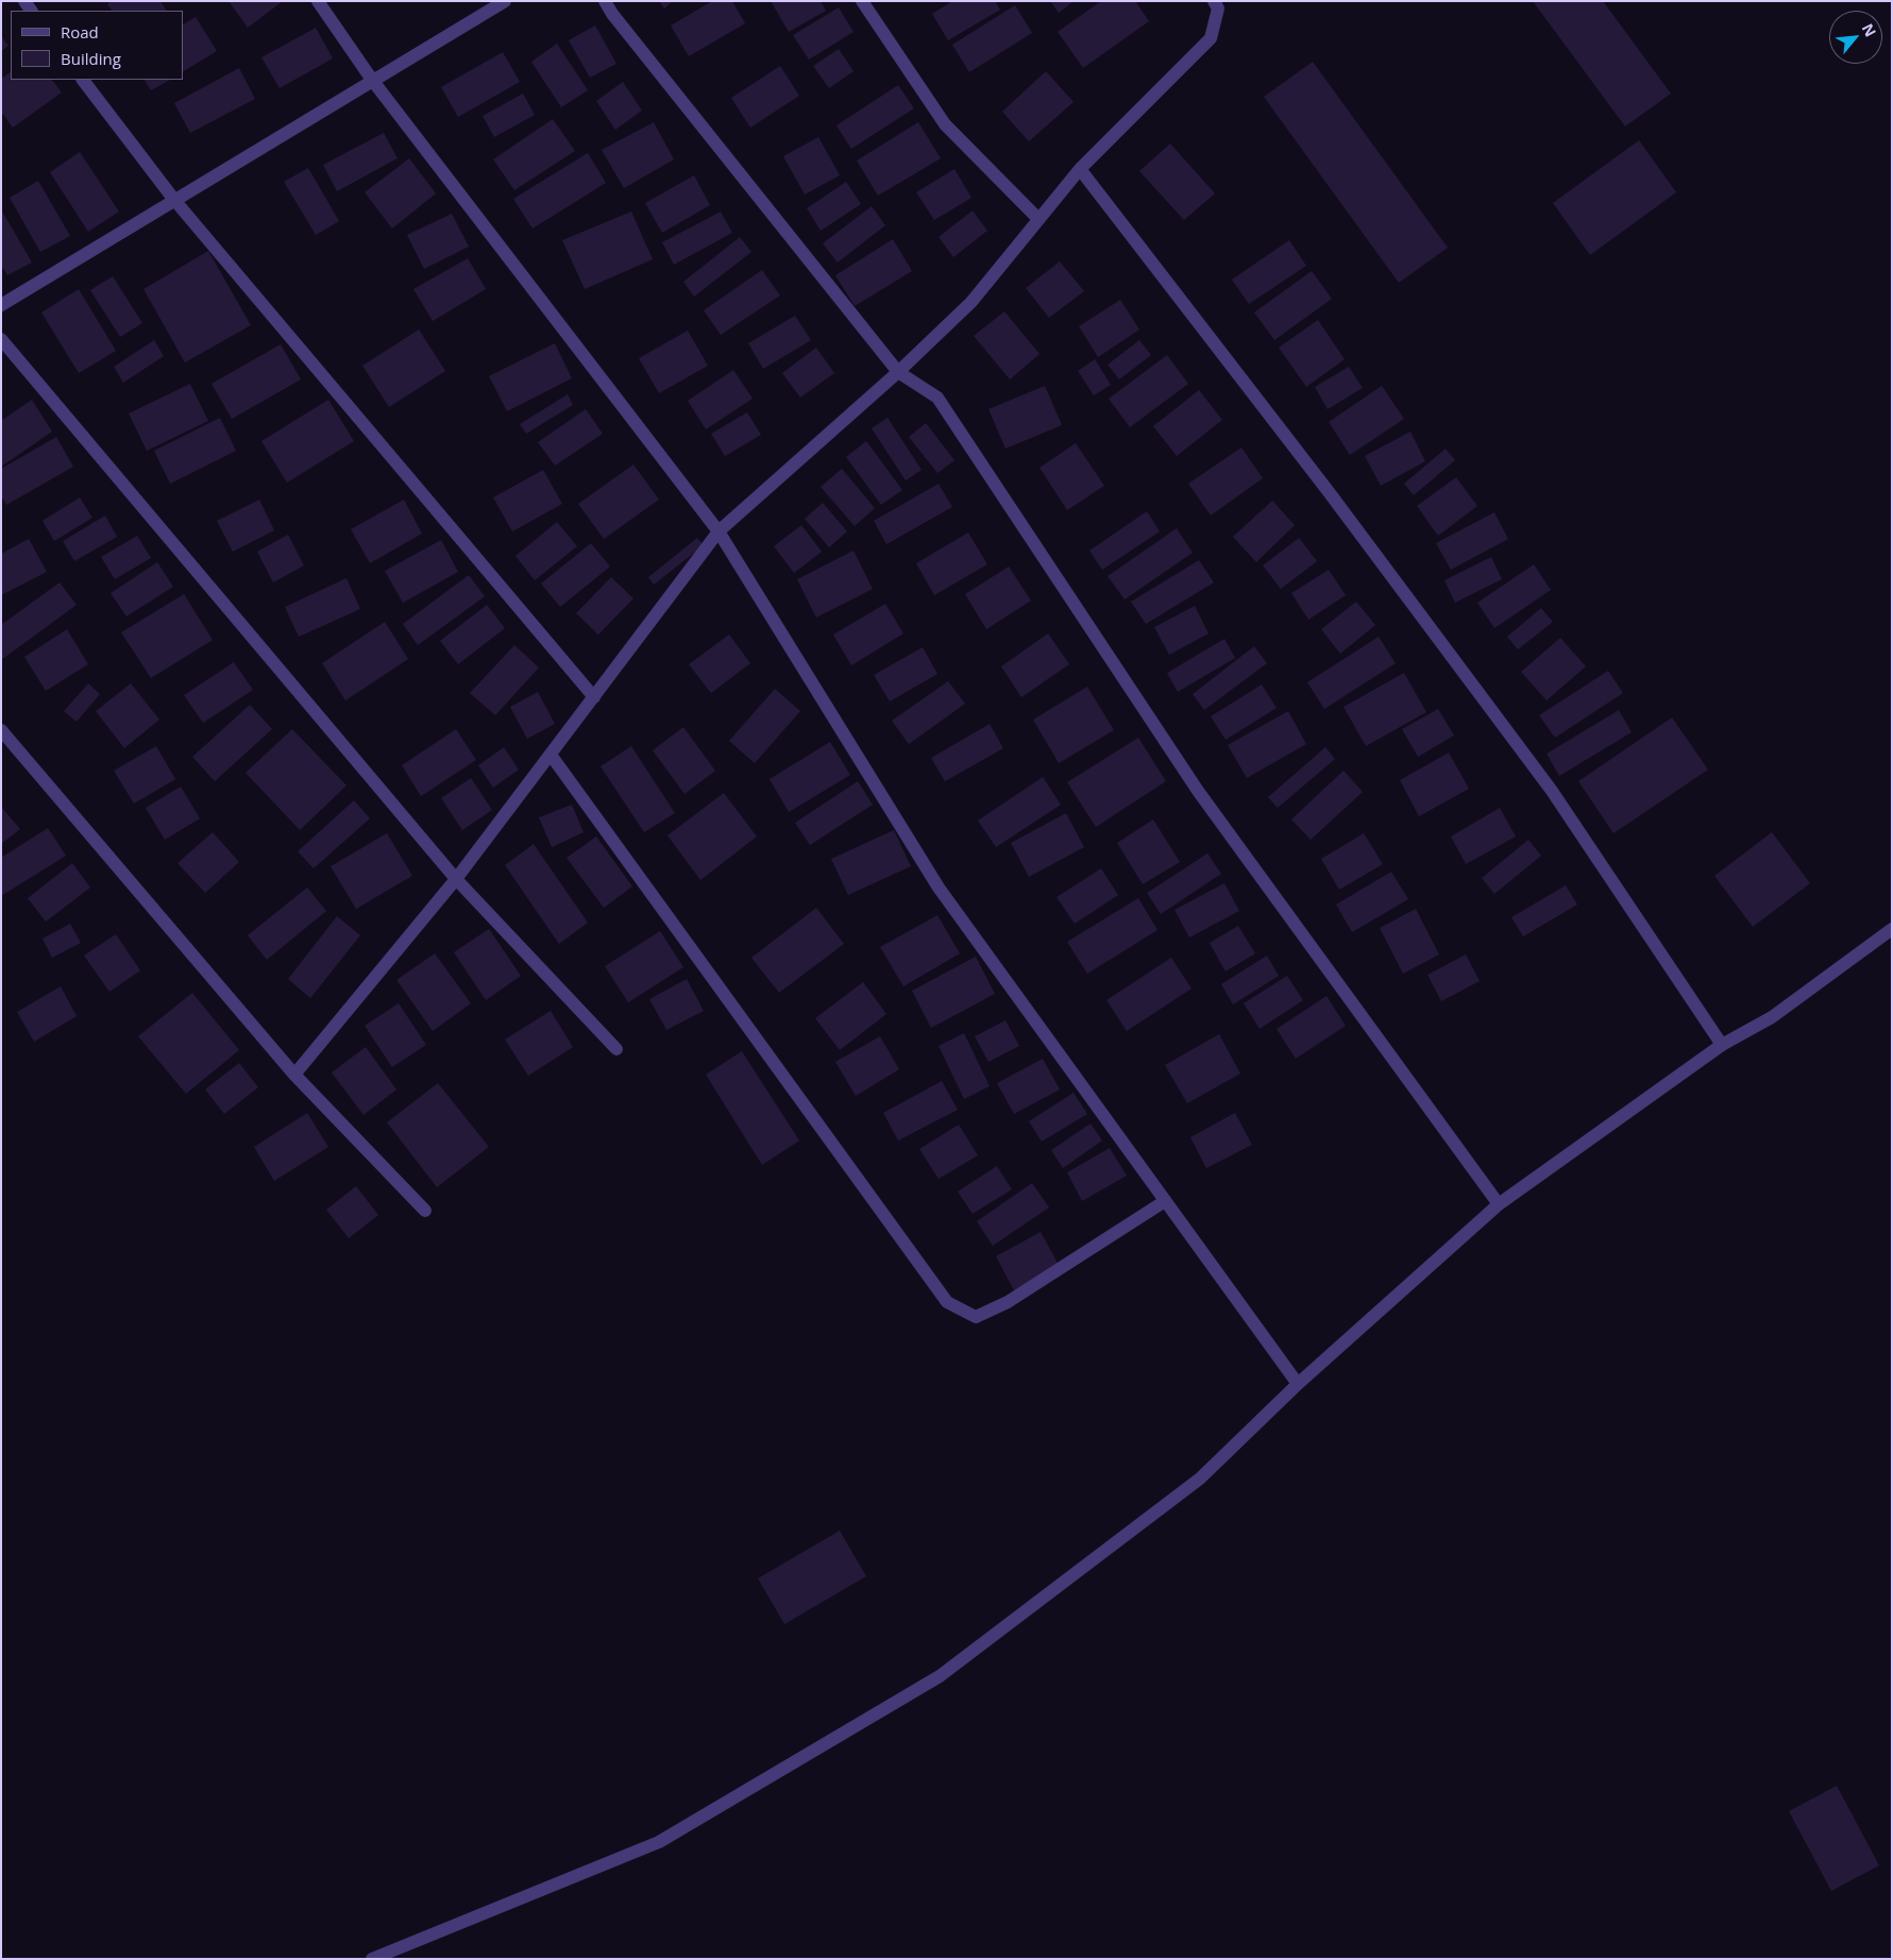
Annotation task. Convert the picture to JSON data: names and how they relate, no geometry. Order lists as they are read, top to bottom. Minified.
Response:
{"legend":["Road","Building"],"north":"top right"}
